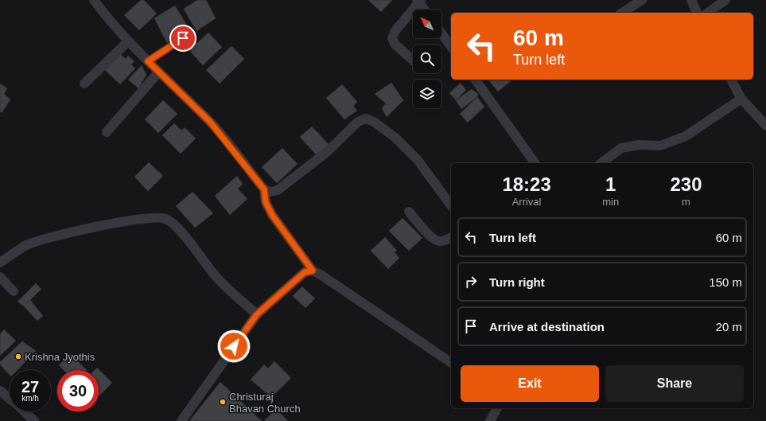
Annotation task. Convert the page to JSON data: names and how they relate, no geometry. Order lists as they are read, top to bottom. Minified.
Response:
{"places":["Krishna Jyothis","Christuraj Bhavan Church"],"north":"top left","page":{"turn":["60 m","Turn left"],"eta":["18:23","Arrival","1","min","230","m"],"list":[{"name":"Turn left","value":"60 m"},{"name":"Turn right","value":"150 m"},{"name":"Arrive at destination","value":"20 m"}],"buttons":["Exit","Share"],"speed":"27 km/h","limit":"30"}}
